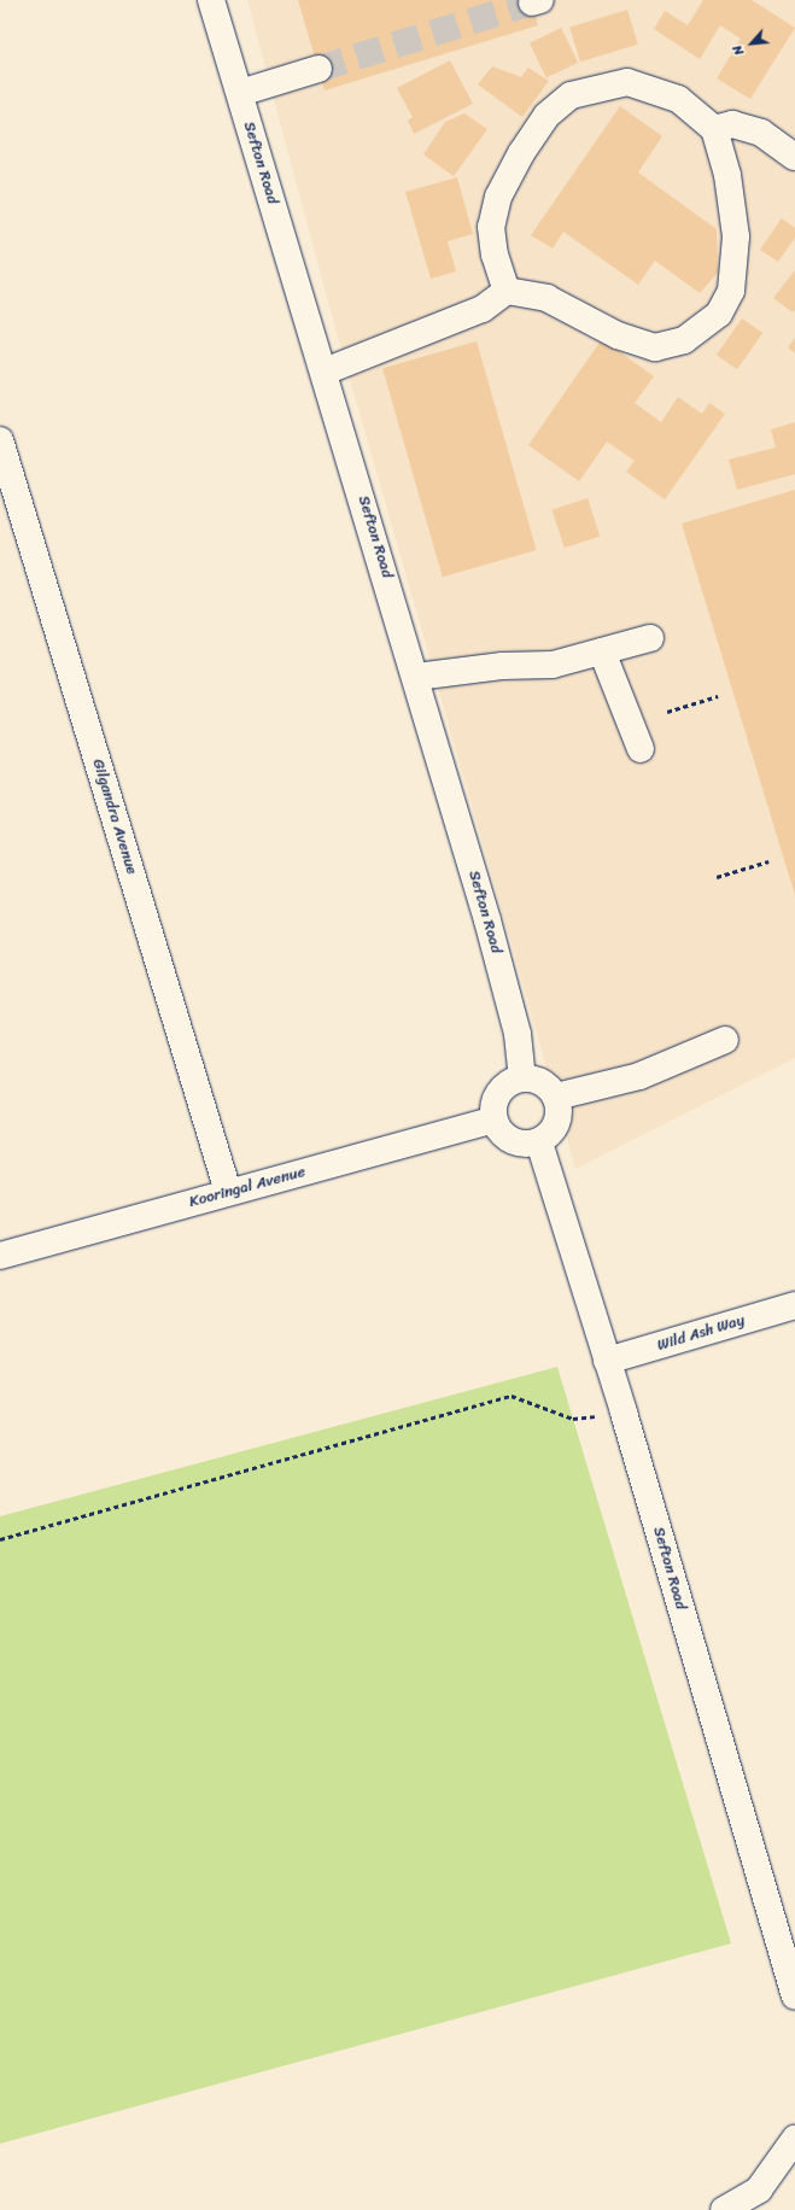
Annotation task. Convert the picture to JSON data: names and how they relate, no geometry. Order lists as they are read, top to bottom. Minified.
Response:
{"streets":{"street":["Sefton Road","Gilgandra Avenue","Kooringal Avenue","Wild Ash Way"]},"crossings":[["Sefton Road","Kooringal Avenue"],["Sefton Road","Wild Ash Way"],["Gilgandra Avenue","Kooringal Avenue"]],"north":"bottom left"}
